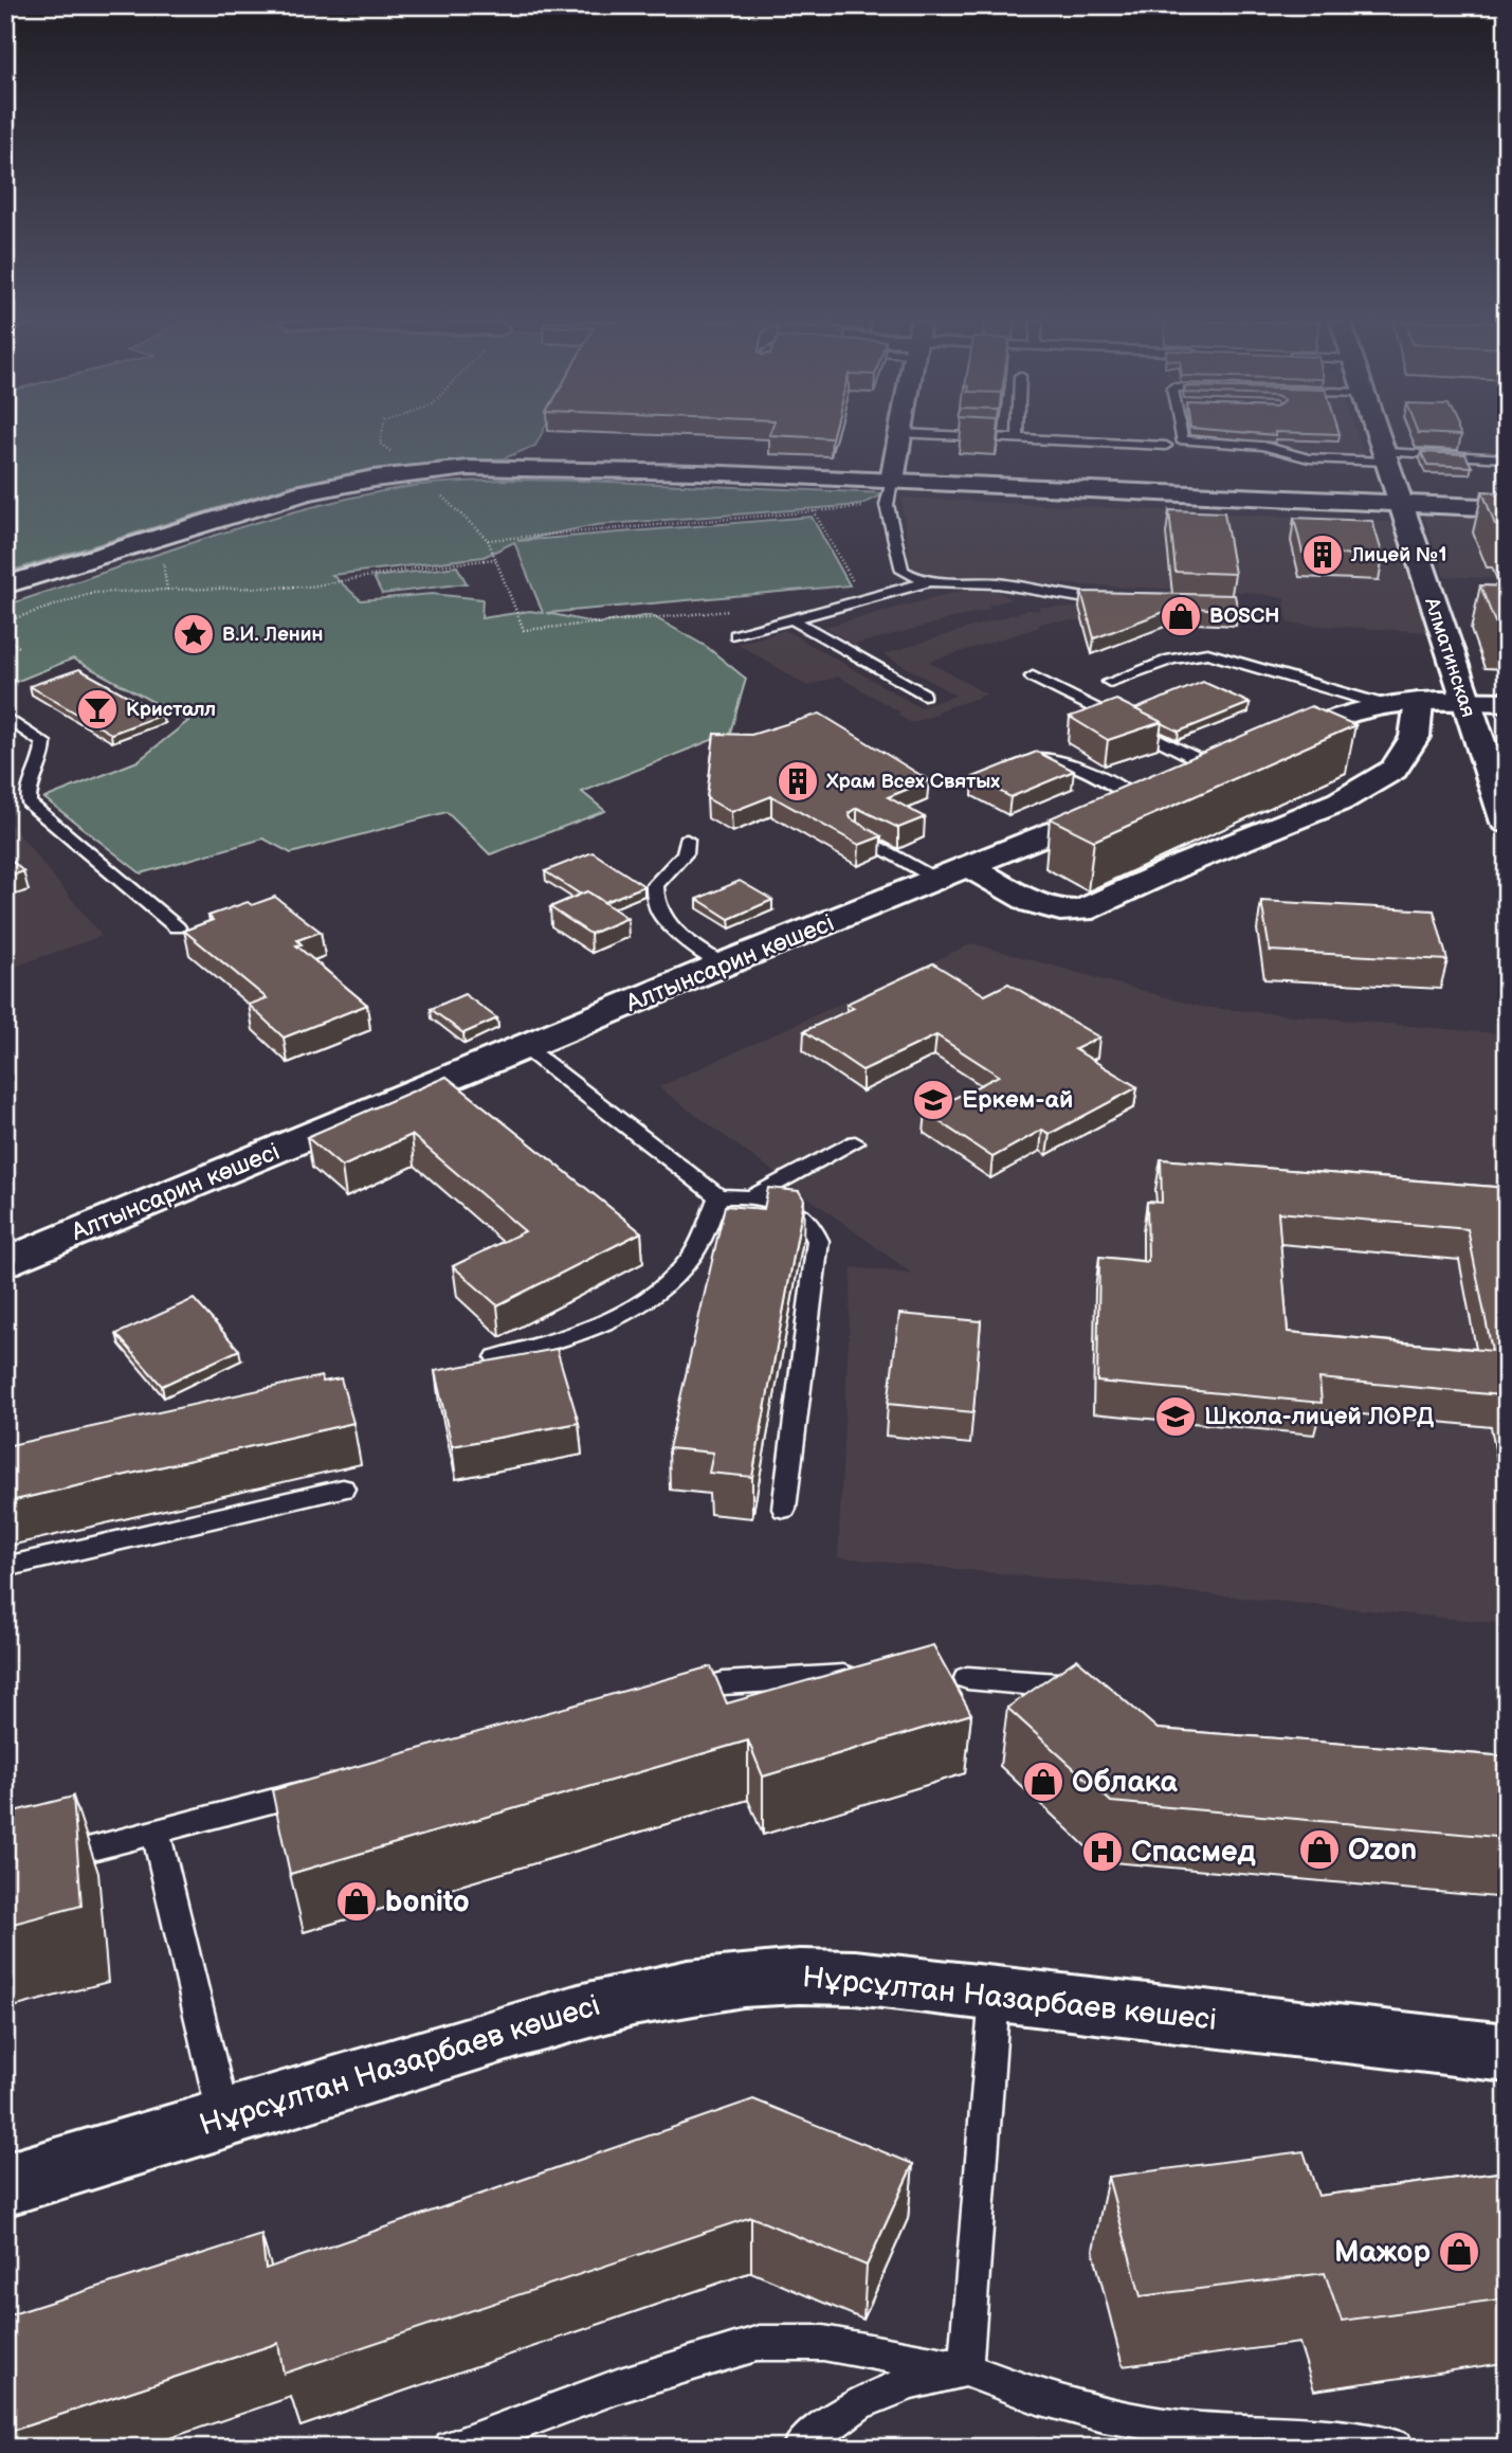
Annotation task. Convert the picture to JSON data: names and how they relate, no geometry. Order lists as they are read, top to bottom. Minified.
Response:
{"streets":{"street":["Алматинская","Алтынсарин көшесі","Нұрсұлтан Назарбаев көшесі"]},"crossings":[["Алматинская","Алтынсарин көшесі"]],"places":{"building":["Лицей №1","Храм Всех Святых"],"shop":["BOSCH","Облака","Ozon","bonito","Мажор"],"place":["В.И. Ленин"],"bar":["Кристалл"],"school or university":["Еркем-ай","Школа-лицей ЛОРД"],"hospital":["Спасмед"]}}
